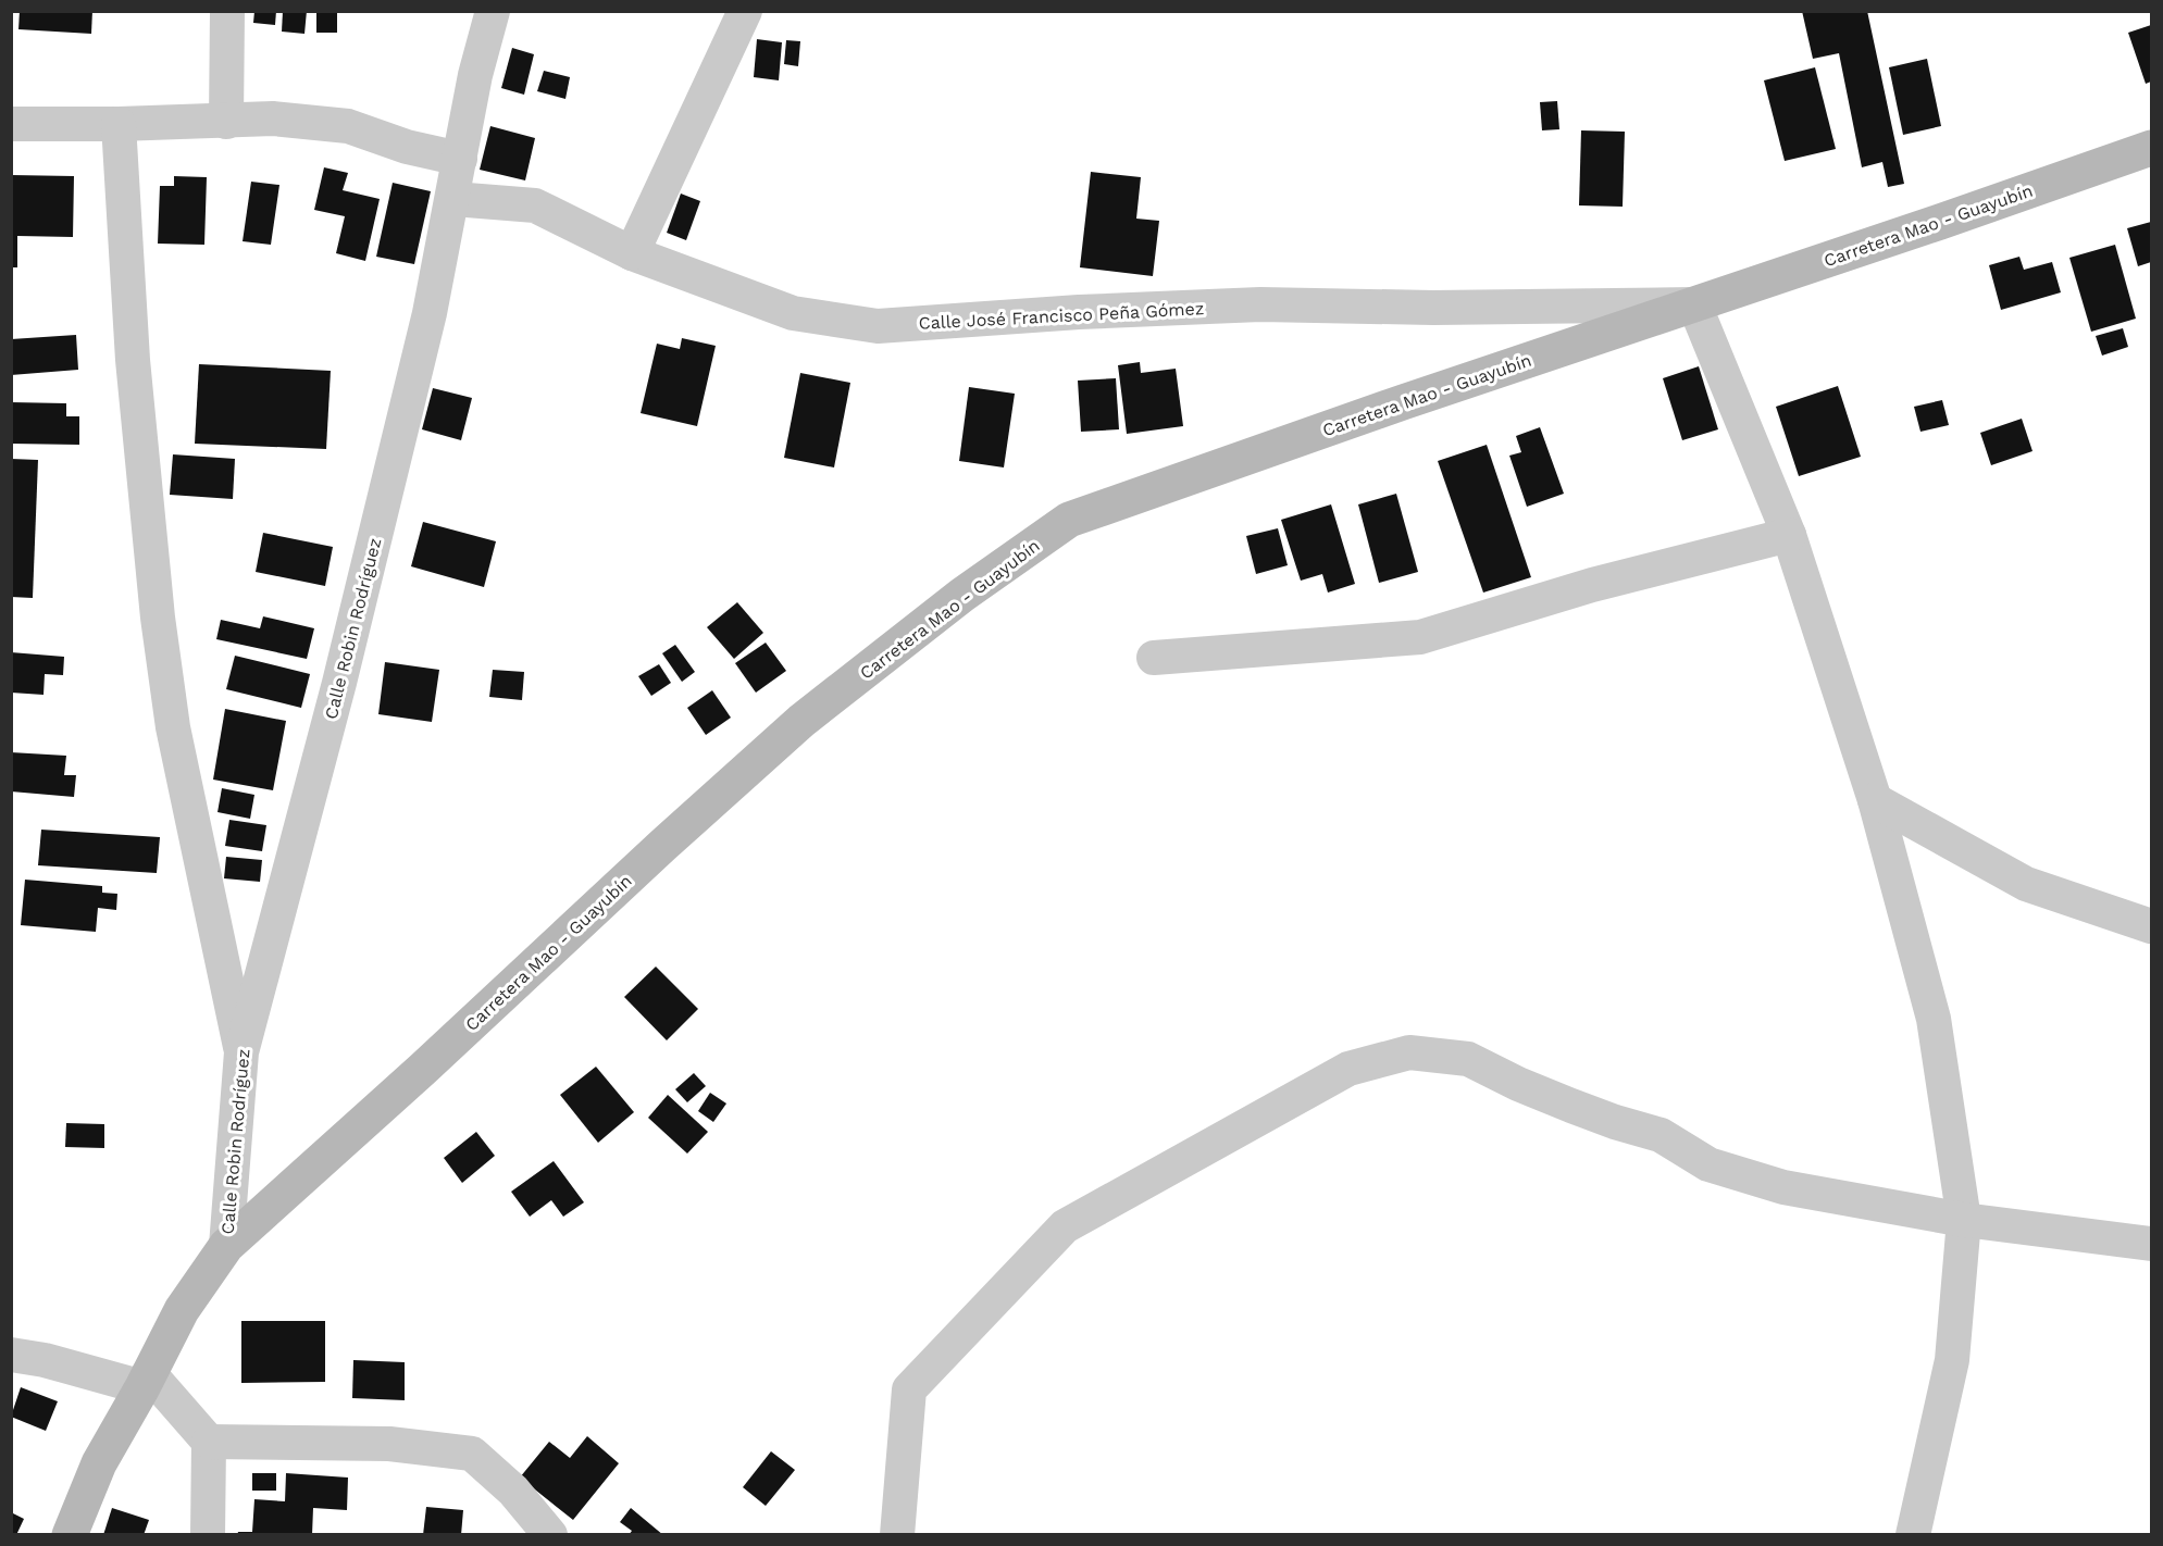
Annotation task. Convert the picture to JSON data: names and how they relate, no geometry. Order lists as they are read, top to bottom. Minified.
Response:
{"streets":{"main road":["Carretera Mao - Guayubín"],"street":["Calle José Francisco Peña Gómez","Calle Robin Rodríguez"]},"crossings":[["Carretera Mao - Guayubín","Calle José Francisco Peña Gómez"],["Carretera Mao - Guayubín","Calle Robin Rodríguez"],["Calle José Francisco Peña Gómez","Calle Robin Rodríguez"]]}
